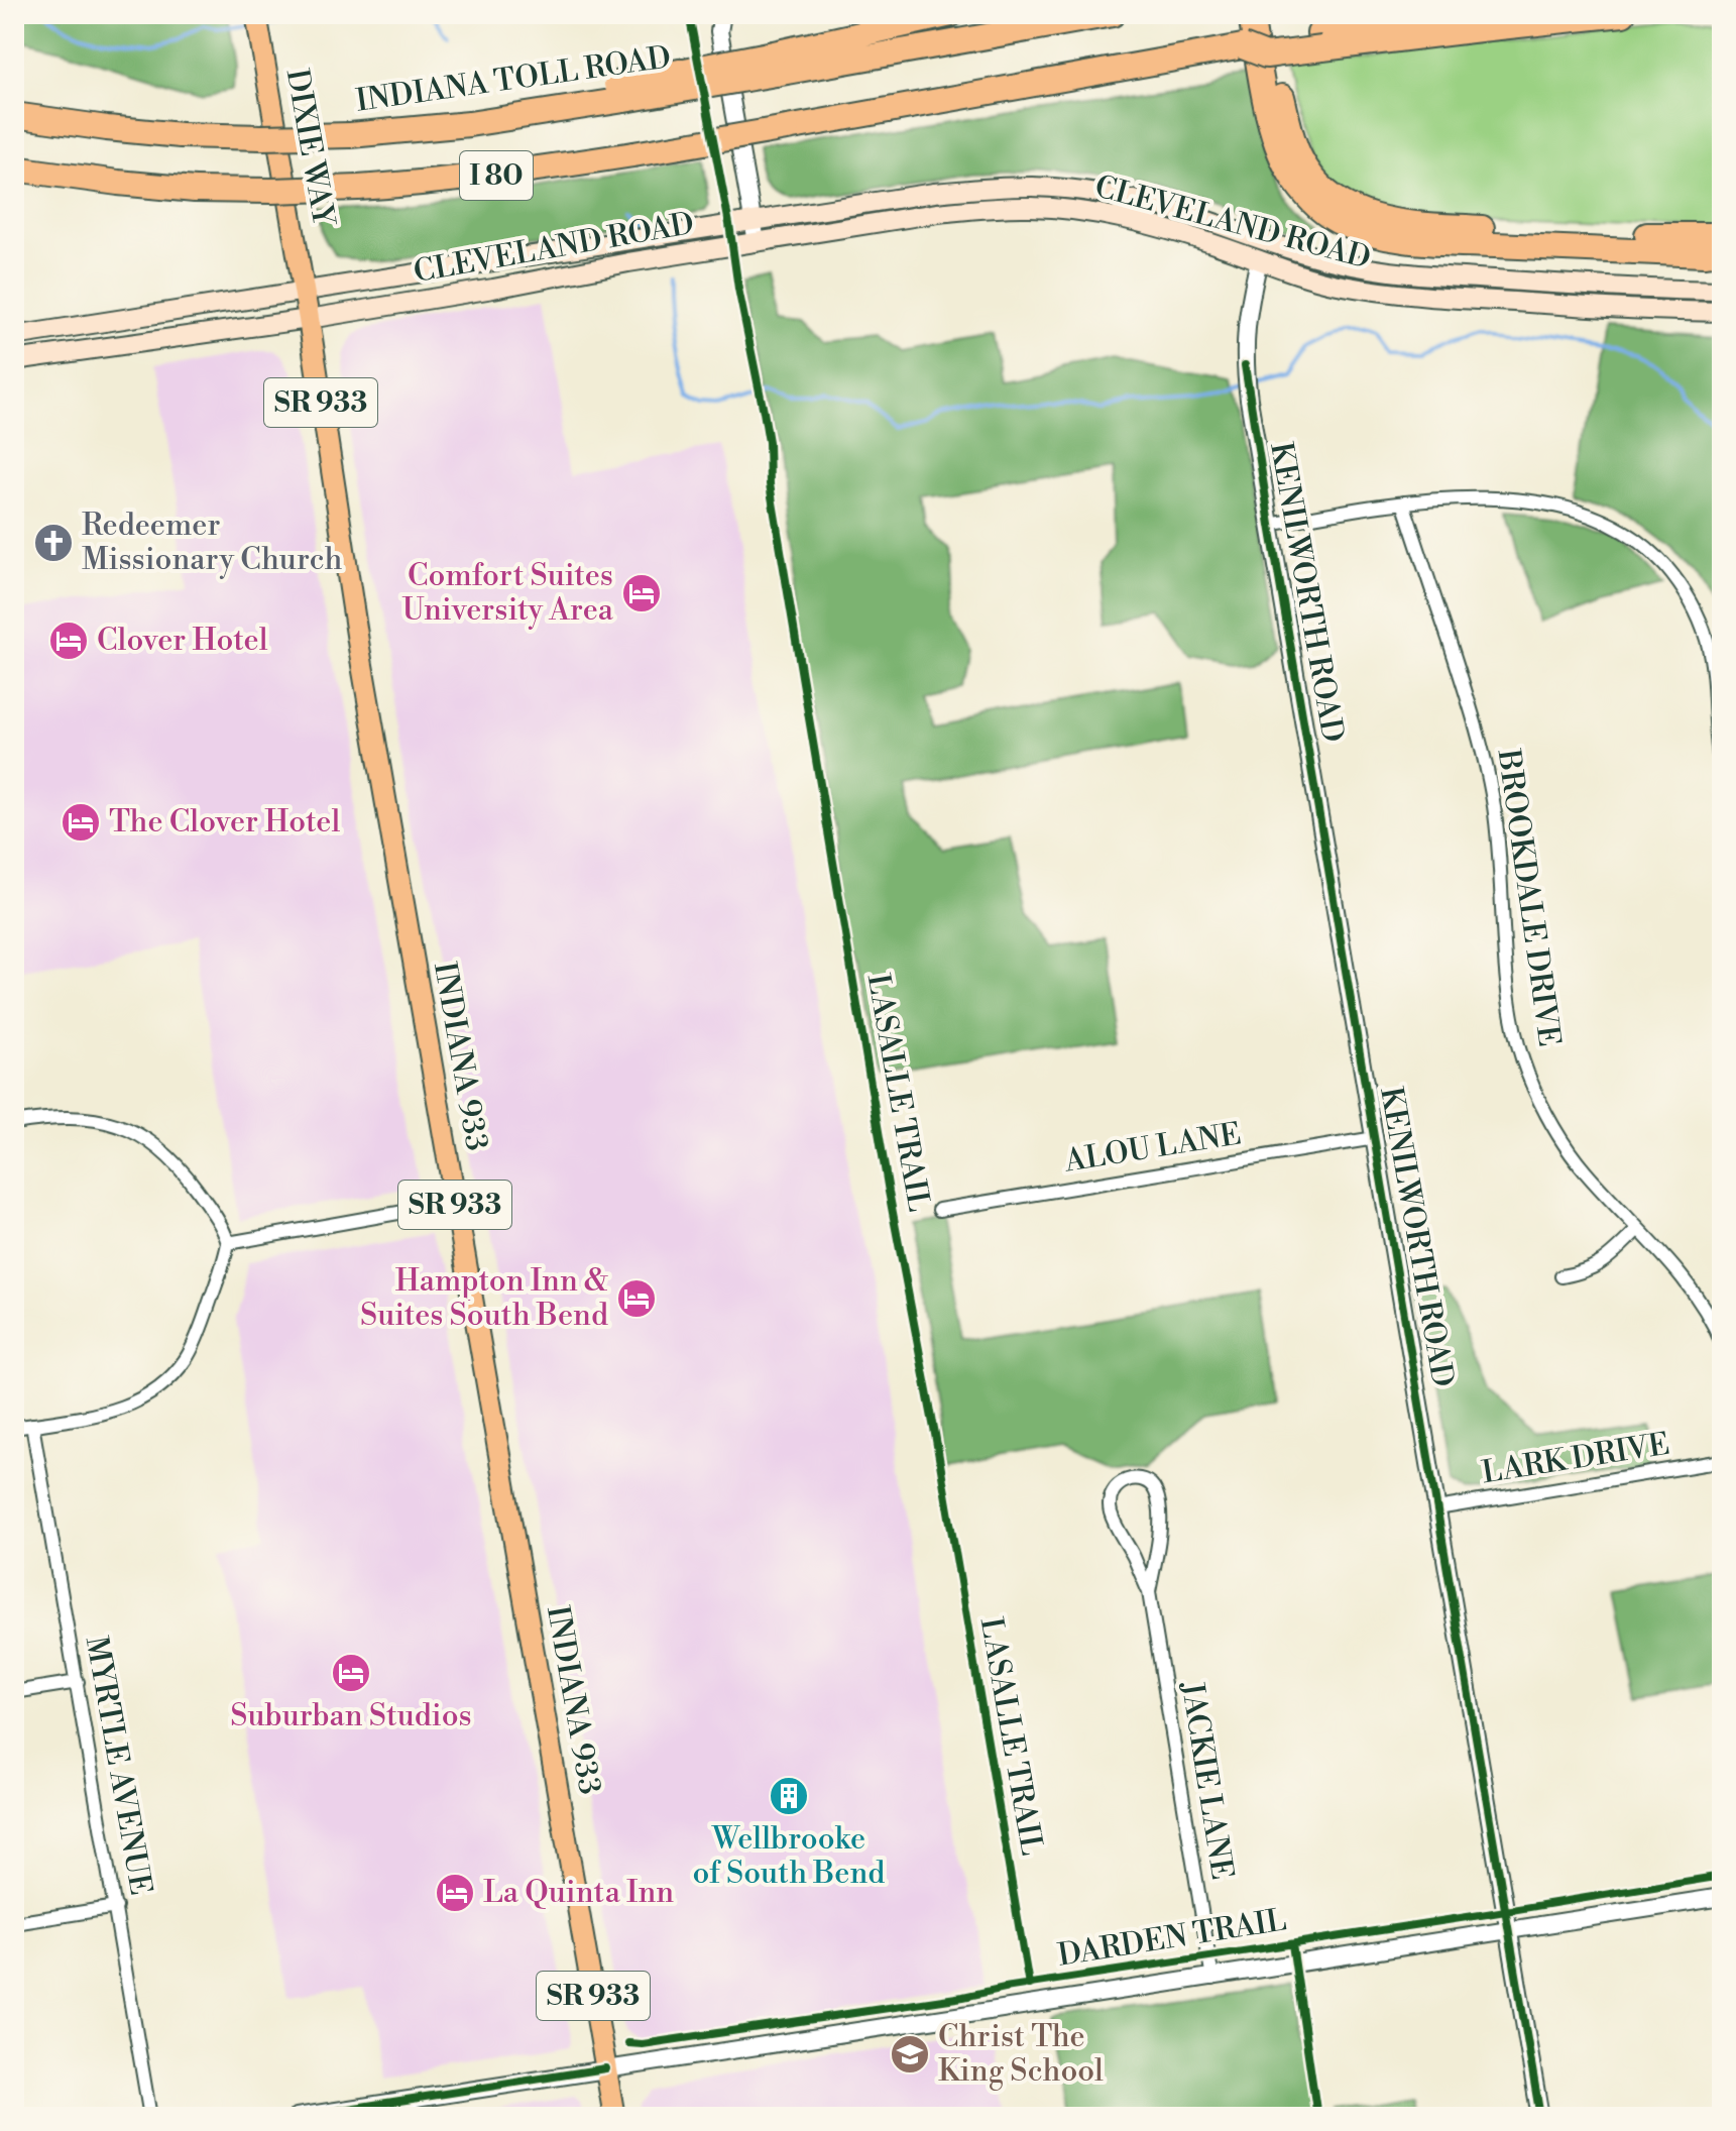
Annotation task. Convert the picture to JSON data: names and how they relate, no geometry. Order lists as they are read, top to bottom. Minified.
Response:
{"streets":{"highway":["INDIANA TOLL ROAD","I 80"],"main road":["DIXIE WAY","CLEVELAND ROAD","SR 933","INDIANA 933"],"street":["KENILWORTH ROAD","BROOKDALE DRIVE","ALOU LANE","LARK DRIVE","MYRTLE AVENUE","JACKIE LANE"],"cycle path":["LASALLE TRAIL","DARDEN TRAIL"]},"crossings":[["DIXIE WAY","CLEVELAND ROAD"],["DIXIE WAY","INDIANA 933"],["CLEVELAND ROAD","KENILWORTH ROAD"],["CLEVELAND ROAD","INDIANA 933"],["KENILWORTH ROAD","ALOU LANE"],["KENILWORTH ROAD","LARK DRIVE"]],"places":{"church":["Redeemer Missionary Church"],"hotel":["Comfort Suites University Area","Clover Hotel","The Clover Hotel","Hampton Inn & Suites South Bend","Suburban Studios","La Quinta Inn"],"building":["Wellbrooke of South Bend"],"school or university":["Christ The King School"]}}
